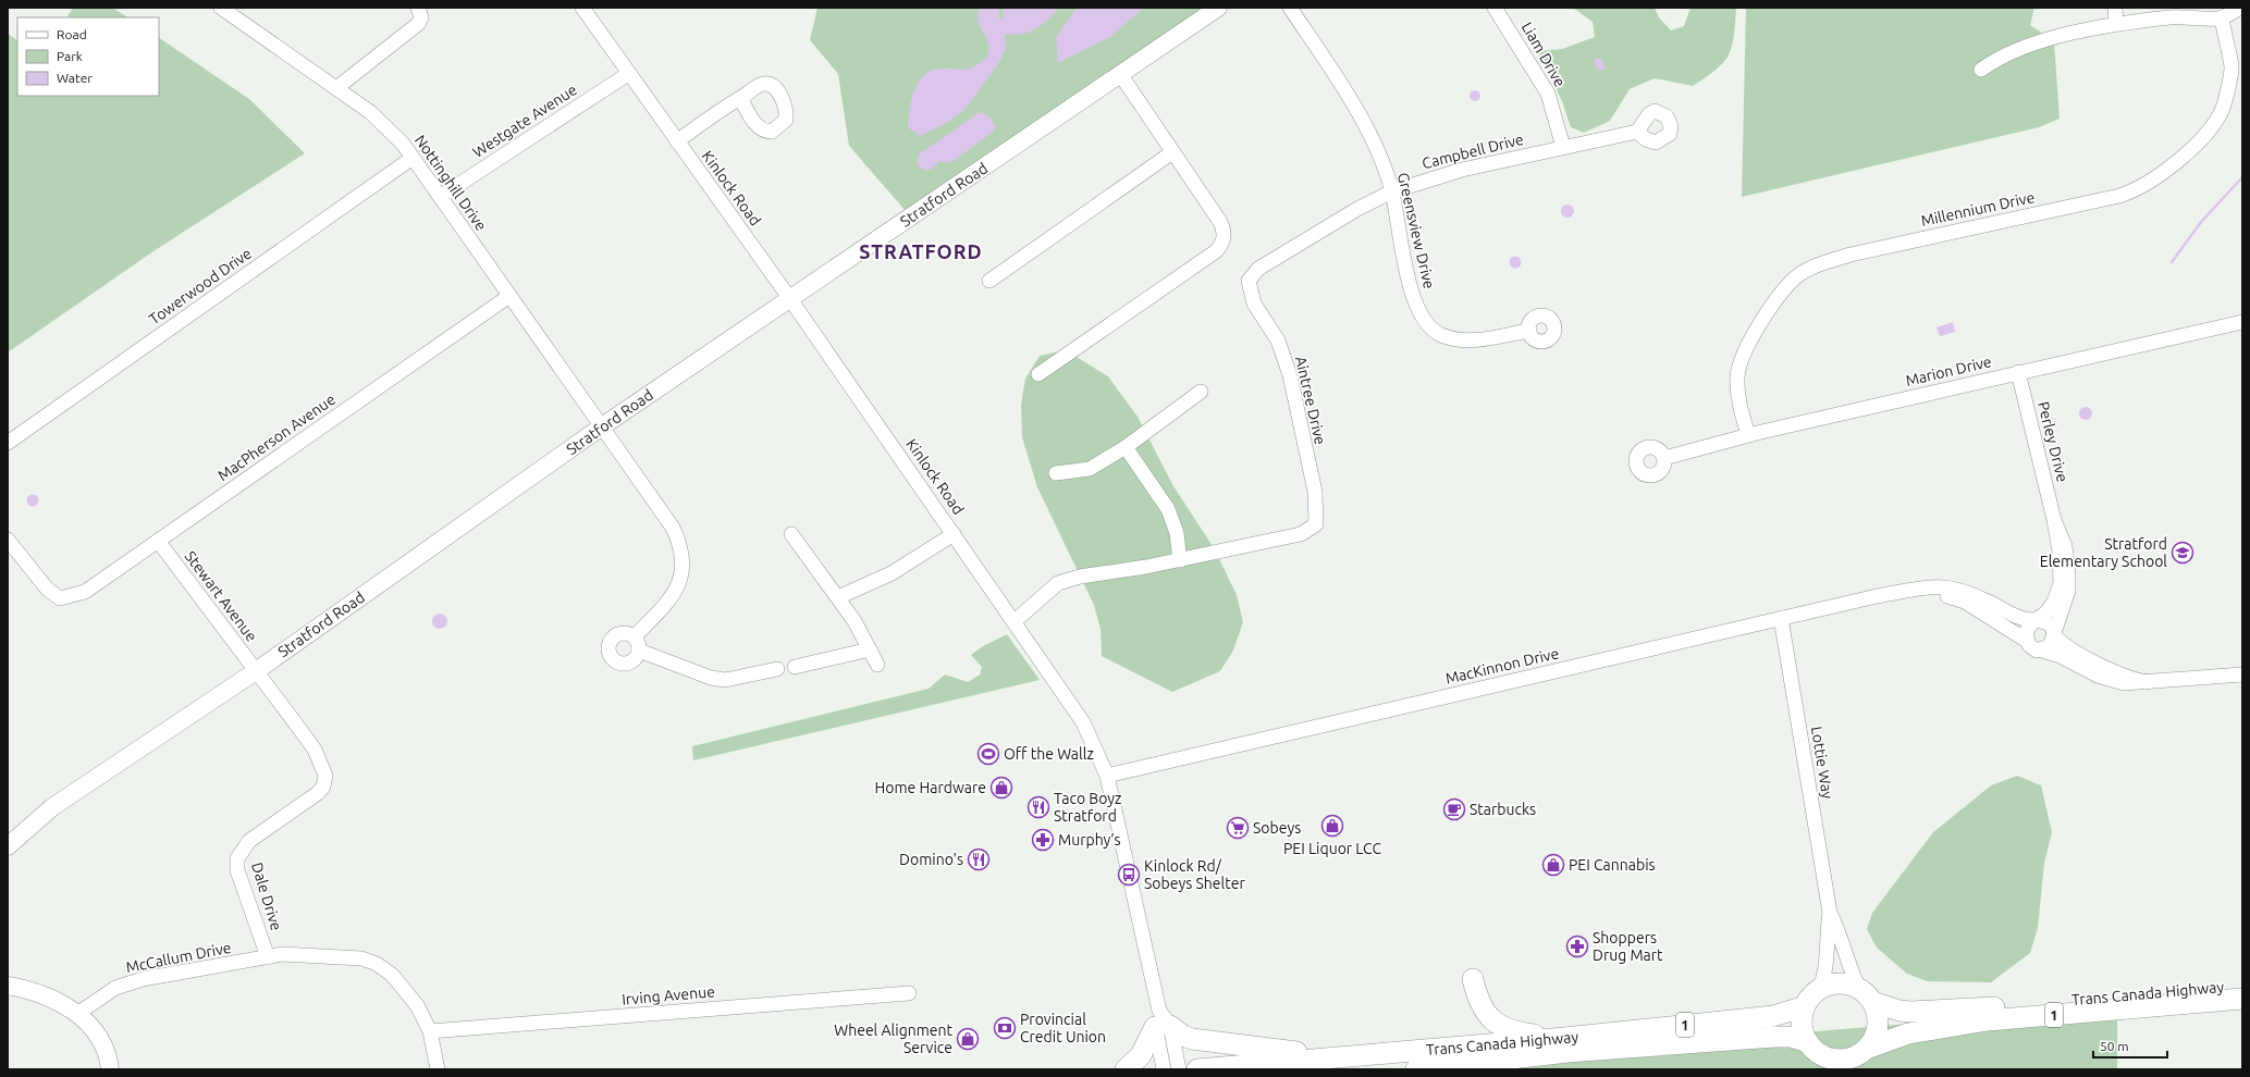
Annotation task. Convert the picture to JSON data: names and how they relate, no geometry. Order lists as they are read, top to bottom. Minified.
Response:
{"streets":{"highway":["Trans Canada Highway","1"],"main road":["Stratford Road"],"street":["Liam Drive","Westgate Avenue","Campbell Drive","Nottinghill Drive","Kinlock Road","Millennium Drive","Greensview Drive","Towerwood Drive","Marion Drive","Aintree Drive","MacPherson Avenue","Perley Drive","Stewart Avenue","MacKinnon Drive","Lottie Way","Dale Drive","McCallum Drive","Irving Avenue"]},"crossings":[["Liam Drive","Campbell Drive"],["Westgate Avenue","Nottinghill Drive"],["Westgate Avenue","Kinlock Road"],["Campbell Drive","Greensview Drive"],["Campbell Drive","Aintree Drive"],["Nottinghill Drive","Stratford Road"],["Nottinghill Drive","Towerwood Drive"],["Nottinghill Drive","MacPherson Avenue"],["Kinlock Road","Stratford Road"],["Kinlock Road","MacKinnon Drive"],["Stratford Road","Stewart Avenue"],["Stratford Road","Dale Drive"],["Millennium Drive","Marion Drive"],["Marion Drive","Perley Drive"],["MacPherson Avenue","Stewart Avenue"],["Perley Drive","MacKinnon Drive"],["Stewart Avenue","Dale Drive"],["MacKinnon Drive","Lottie Way"],["Lottie Way","Trans Canada Highway"],["Dale Drive","McCallum Drive"]],"districts":["STRATFORD"],"places":{"school or university":["Stratford Elementary School"],"sports":["Off the Wallz"],"shop":["Home Hardware","PEI Liquor LCC","PEI Cannabis","Wheel Alignment Service"],"restaurant":["Taco Boyz Stratford","Domino's"],"cafe":["Starbucks"],"supermarket":["Sobeys"],"pharmacy":["Murphy’s","Shoppers Drug Mart"],"bus stop":["Kinlock Rd/ Sobeys Shelter"],"bank":["Provincial Credit Union"]},"legend":["Road","Park","Water"],"scale_bar":"50 m"}
